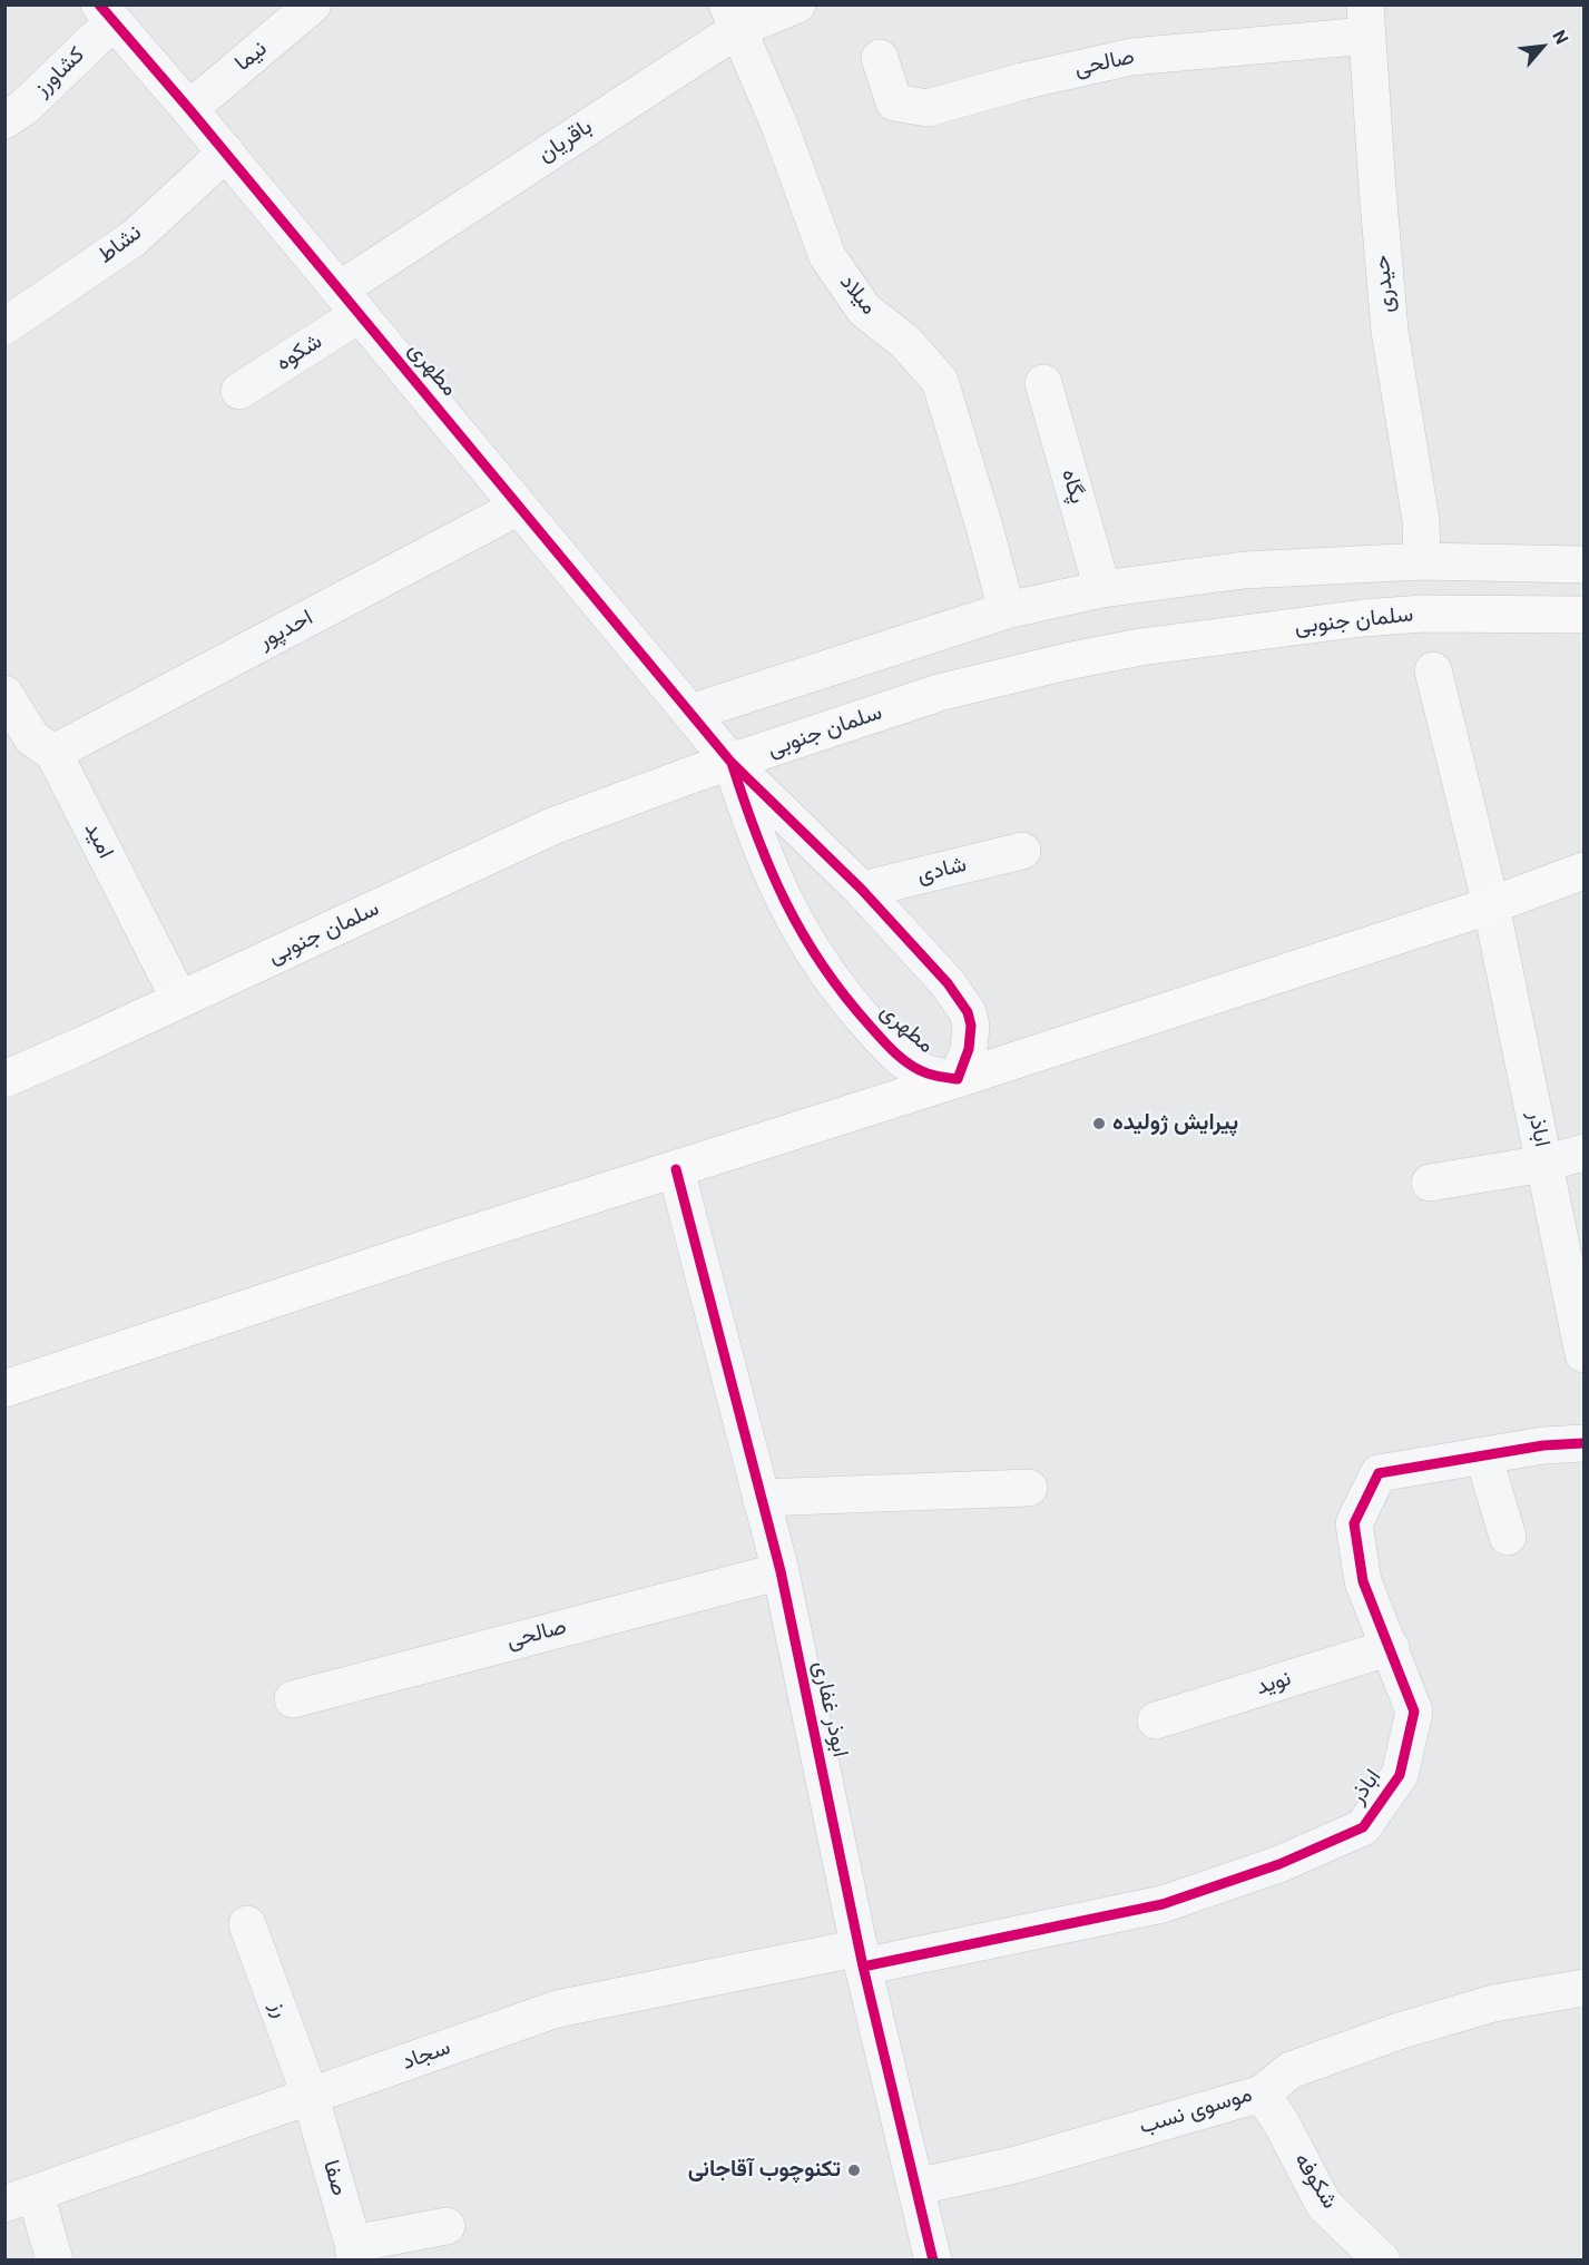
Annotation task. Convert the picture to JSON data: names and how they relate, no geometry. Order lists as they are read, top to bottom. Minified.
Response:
{"streets":{"main road":["سلمان جنوبی"],"street":["نیما","صالحی","کشاورز","باقریان","نشاط","حیدری","میلاد","شکوه","مطهری","پگاه","احدپور","امید","شادی","اباذر","نوید","ابوذر غفاری","رز","سجاد","موسوی نسب","صفا","شکوفه"]},"crossings":[["نیما","مطهری"],["صالحی","حیدری"],["صالحی","ابوذر غفاری"],["کشاورز","مطهری"],["باقریان","میلاد"],["باقریان","شکوه"],["باقریان","مطهری"],["نشاط","مطهری"],["شکوه","مطهری"],["مطهری","سلمان جنوبی"],["مطهری","احدپور"],["مطهری","شادی"],["سلمان جنوبی","امید"],["احدپور","امید"],["اباذر","نوید"],["اباذر","ابوذر غفاری"],["اباذر","سجاد"],["ابوذر غفاری","سجاد"],["ابوذر غفاری","موسوی نسب"],["رز","سجاد"],["رز","صفا"],["سجاد","صفا"],["موسوی نسب","شکوفه"]],"places":["پیرایش ژولیده","تکنوچوب آقاجانی"],"north":"top right"}
